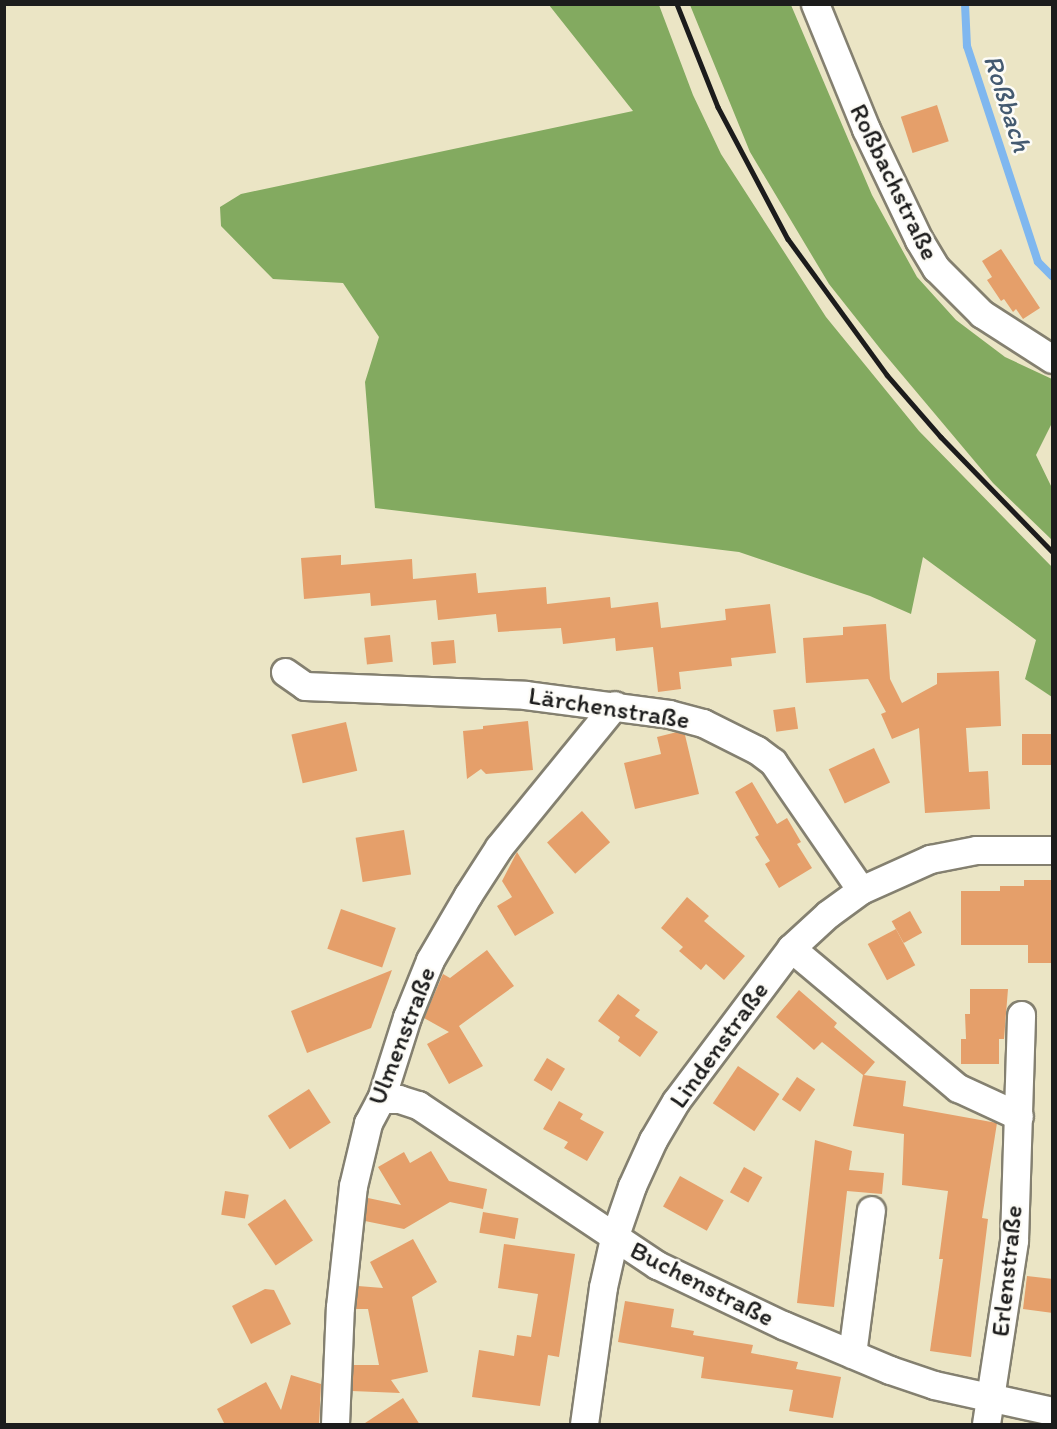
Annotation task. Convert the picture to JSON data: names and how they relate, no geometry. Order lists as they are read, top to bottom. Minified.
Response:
{"streets":{"street":["Roßbachstraße","Lärchenstraße","Ulmenstraße","Lindenstraße","Erlenstraße","Buchenstraße"]},"crossings":[["Lärchenstraße","Ulmenstraße"],["Lärchenstraße","Lindenstraße"],["Ulmenstraße","Buchenstraße"],["Lindenstraße","Buchenstraße"],["Erlenstraße","Buchenstraße"]],"water":["Roßbach"]}
